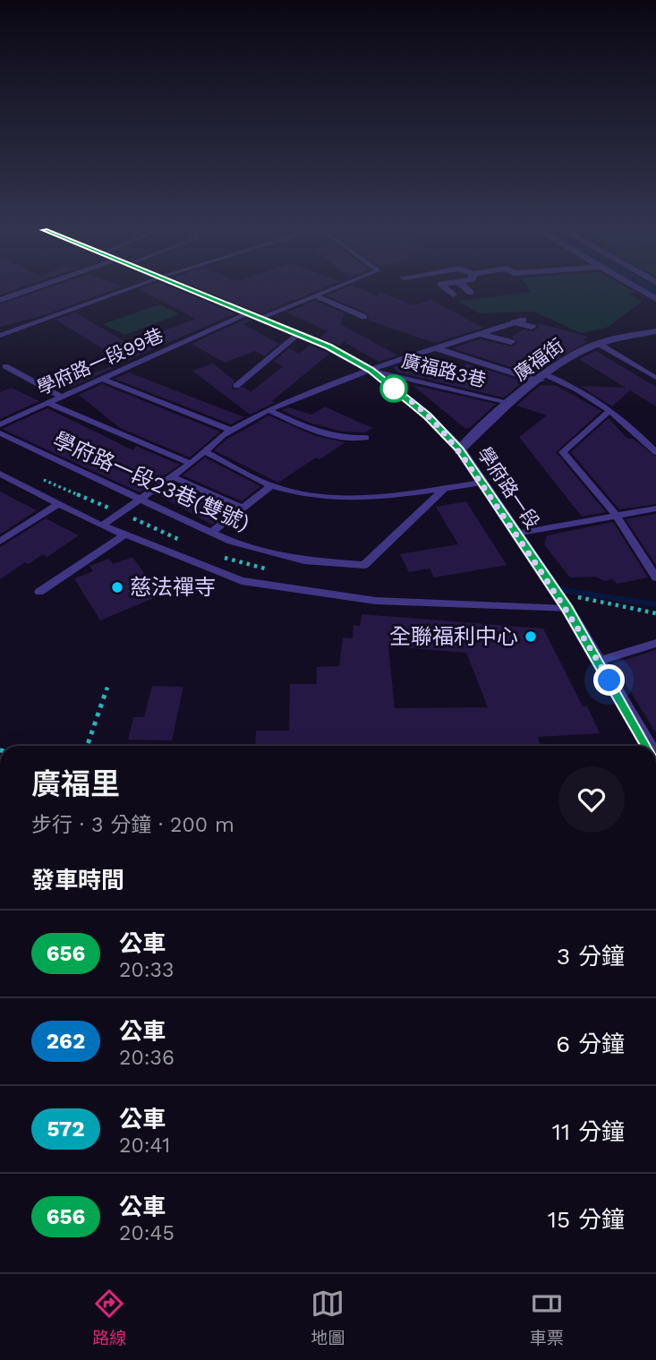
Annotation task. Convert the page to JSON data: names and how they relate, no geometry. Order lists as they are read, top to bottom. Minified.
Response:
{"streets":{"street":["廣福街","學府路一段"],"lane":["學府路一段99巷","廣福路3巷","學府路一段23巷(雙號)"]},"crossings":[["廣福街","廣福路3巷"],["廣福街","學府路一段"],["學府路一段99巷","學府路一段"],["廣福路3巷","學府路一段"]],"places":["慈法禪寺","全聯福利中心"],"lines":["bus line 656"],"page":{"heading":[["廣福里","步行 · 3 分鐘 · 200 m"],"發車時間"],"list":[{"mark":"656","name":"公車","note":"20:33","value":"3 分鐘"},{"mark":"262","name":"公車","note":"20:36","value":"6 分鐘"},{"mark":"572","name":"公車","note":"20:41","value":"11 分鐘"},{"mark":"656","name":"公車","note":"20:45","value":"15 分鐘"}],"tabs":["路線","地圖","車票"]}}
